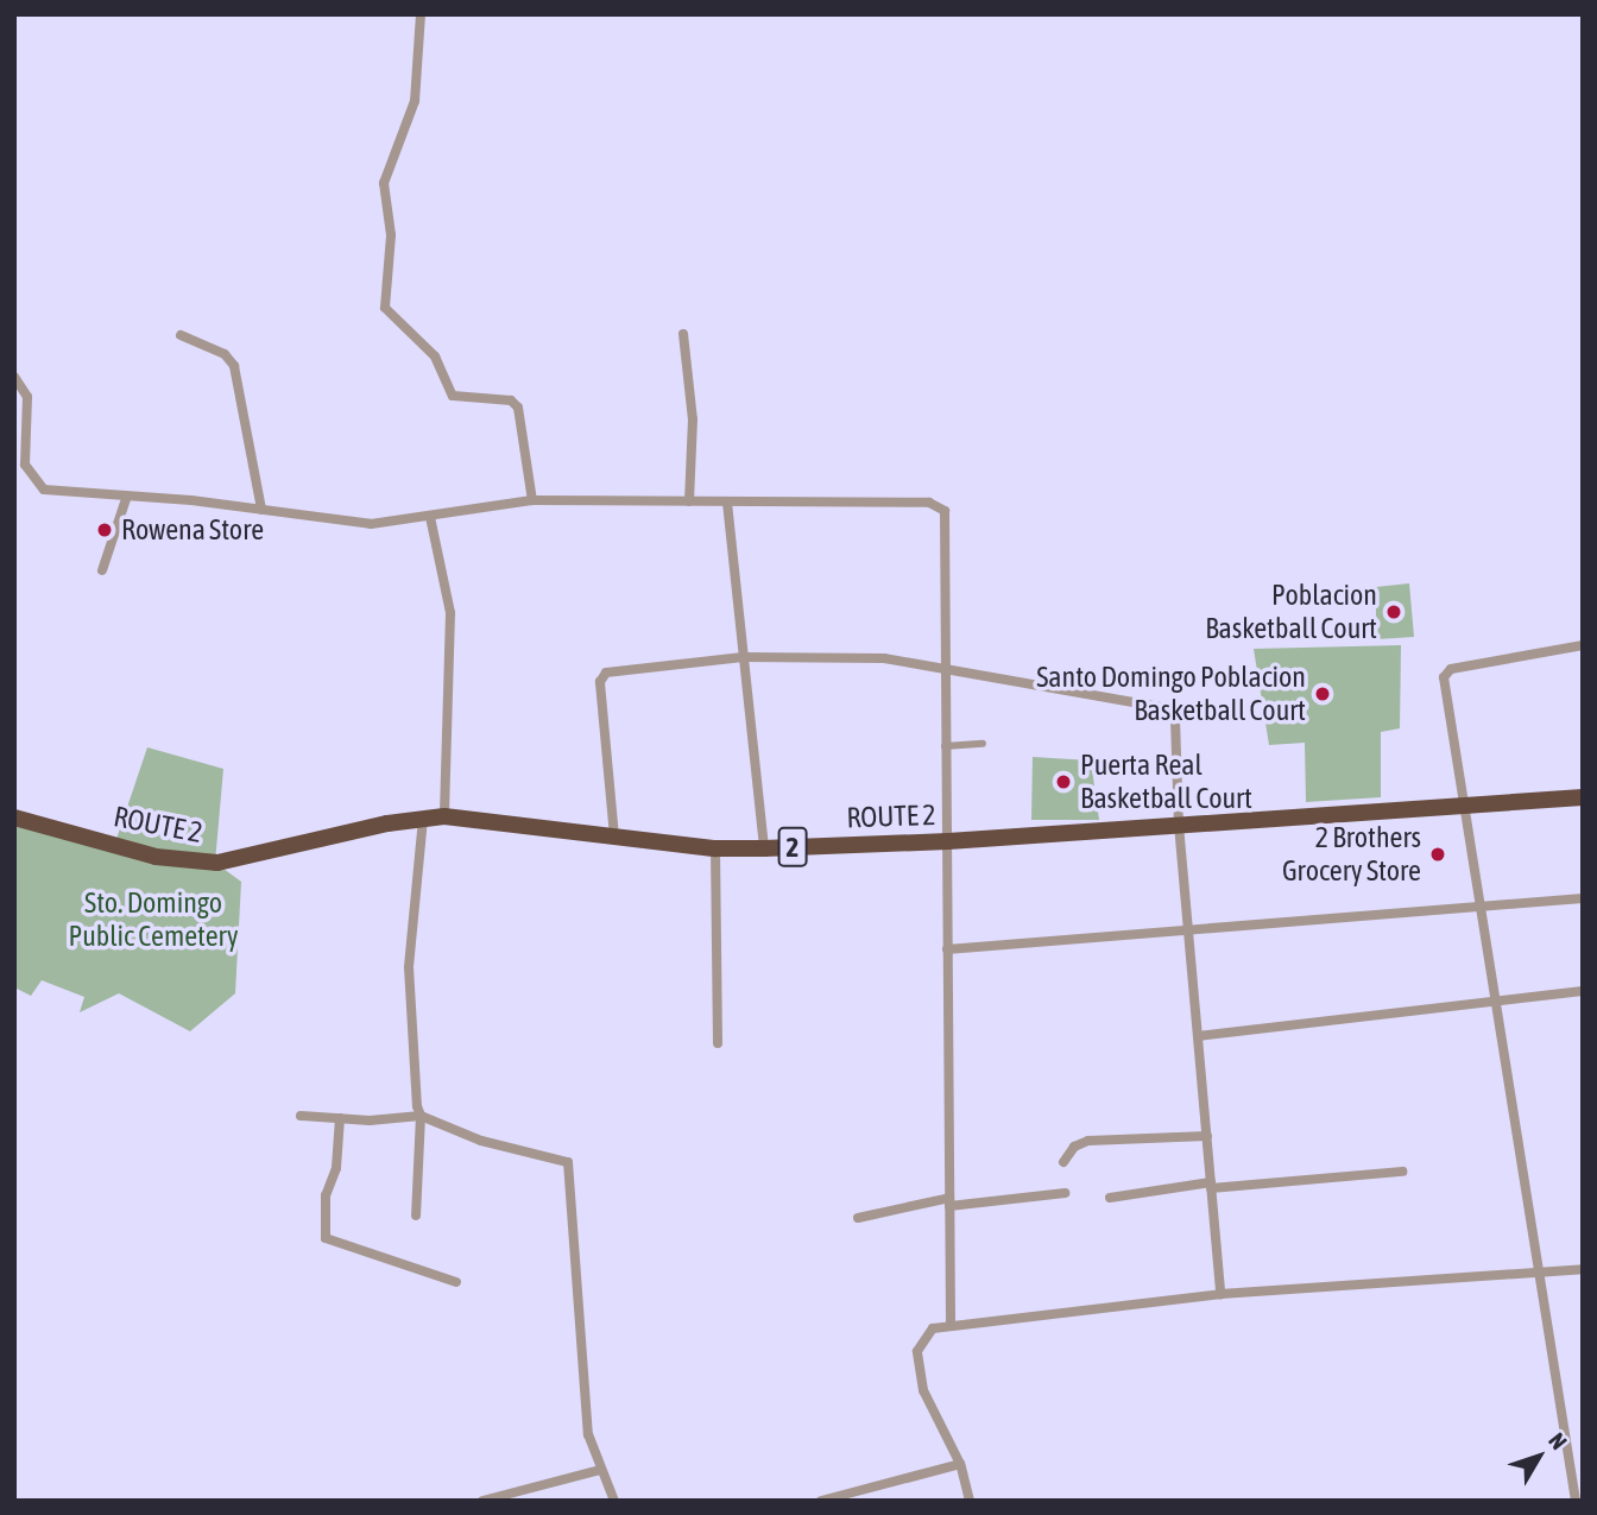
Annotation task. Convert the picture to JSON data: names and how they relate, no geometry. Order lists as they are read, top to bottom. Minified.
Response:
{"streets":{"highway":["ROUTE 2","2"]},"parks":["Sto. Domingo Public Cemetery"],"places":["Rowena Store","Poblacion Basketball Court","Santo Domingo Poblacion Basketball Court","Puerta Real Basketball Court","2 Brothers Grocery Store"],"north":"top right"}
